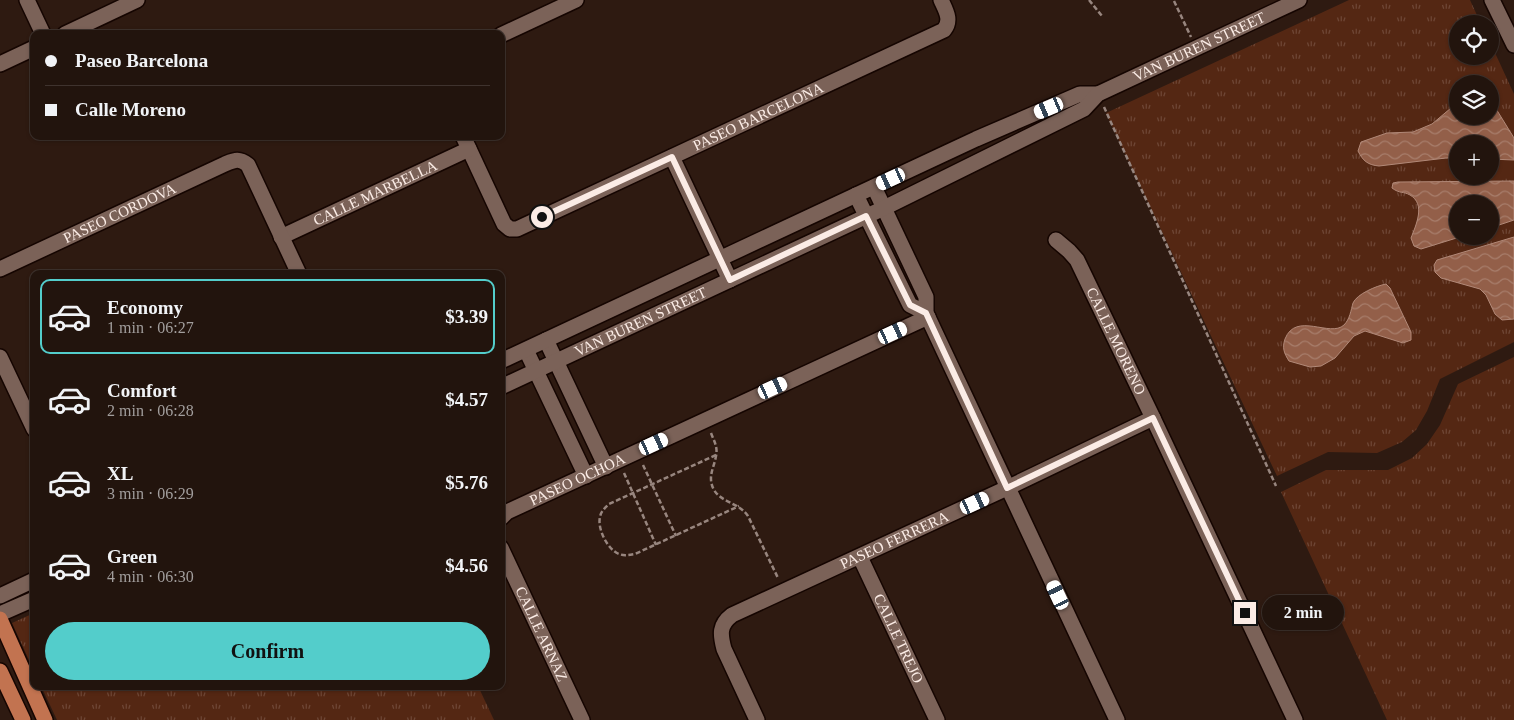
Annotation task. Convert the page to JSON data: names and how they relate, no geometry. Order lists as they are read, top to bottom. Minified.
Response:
{"streets":{"street":["VAN BUREN STREET","PASEO BARCELONA","CALLE MARBELLA","PASEO CORDOVA","CALLE MORENO","PASEO OCHOA","PASEO FERRERA","CALLE ARNAZ","CALLE TREJO"]},"crossings":[["PASEO BARCELONA","CALLE MARBELLA"],["CALLE MARBELLA","PASEO CORDOVA"],["CALLE MORENO","PASEO FERRERA"],["PASEO FERRERA","CALLE TREJO"]],"page":{"map_buttons":["+","−"],"banner":["Paseo Barcelona","Calle Moreno"],"list":[{"name":"Economy","note":"1 min · 06:27","value":"$3.39"},{"name":"Comfort","note":"2 min · 06:28","value":"$4.57"},{"name":"XL","note":"3 min · 06:29","value":"$5.76"},{"name":"Green","note":"4 min · 06:30","value":"$4.56"}],"bubble":"2 min","buttons":"Confirm"}}
